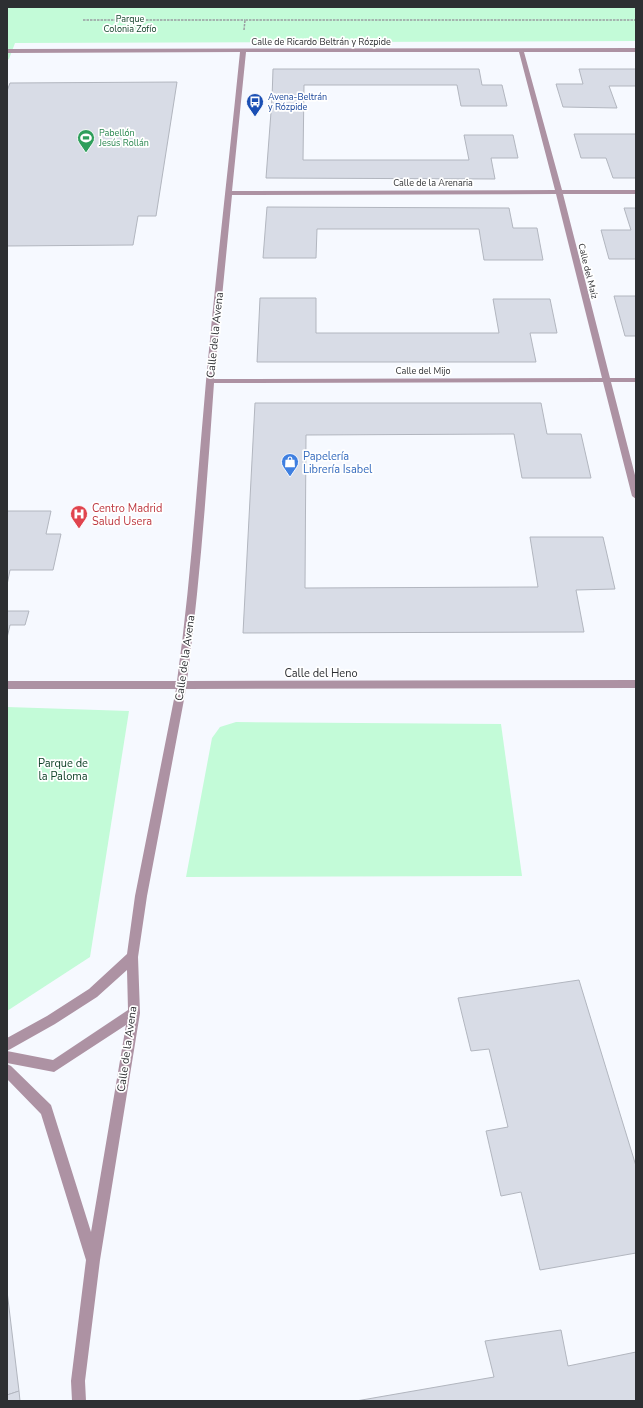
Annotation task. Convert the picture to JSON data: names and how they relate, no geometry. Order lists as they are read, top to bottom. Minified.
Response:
{"streets":{"street":["Calle de Ricardo Beltrán y Rózpide","Calle de la Arenaria","Calle del Maíz","Calle de la Avena","Calle del Mijo","Calle del Heno"]},"crossings":[["Calle de Ricardo Beltrán y Rózpide","Calle del Maíz"],["Calle de Ricardo Beltrán y Rózpide","Calle de la Avena"],["Calle de la Arenaria","Calle del Maíz"],["Calle de la Arenaria","Calle de la Avena"],["Calle del Maíz","Calle del Mijo"],["Calle de la Avena","Calle del Mijo"],["Calle de la Avena","Calle del Heno"]],"parks":["Parque Colonia Zofío","Parque de la Paloma"],"places":{"bus stop":["Avena-Beltrán y Rózpide"],"sports":["Pabellón Jesús Rollán"],"shop":["Papelería Librería Isabel"],"hospital":["Centro Madrid Salud Usera"]}}
